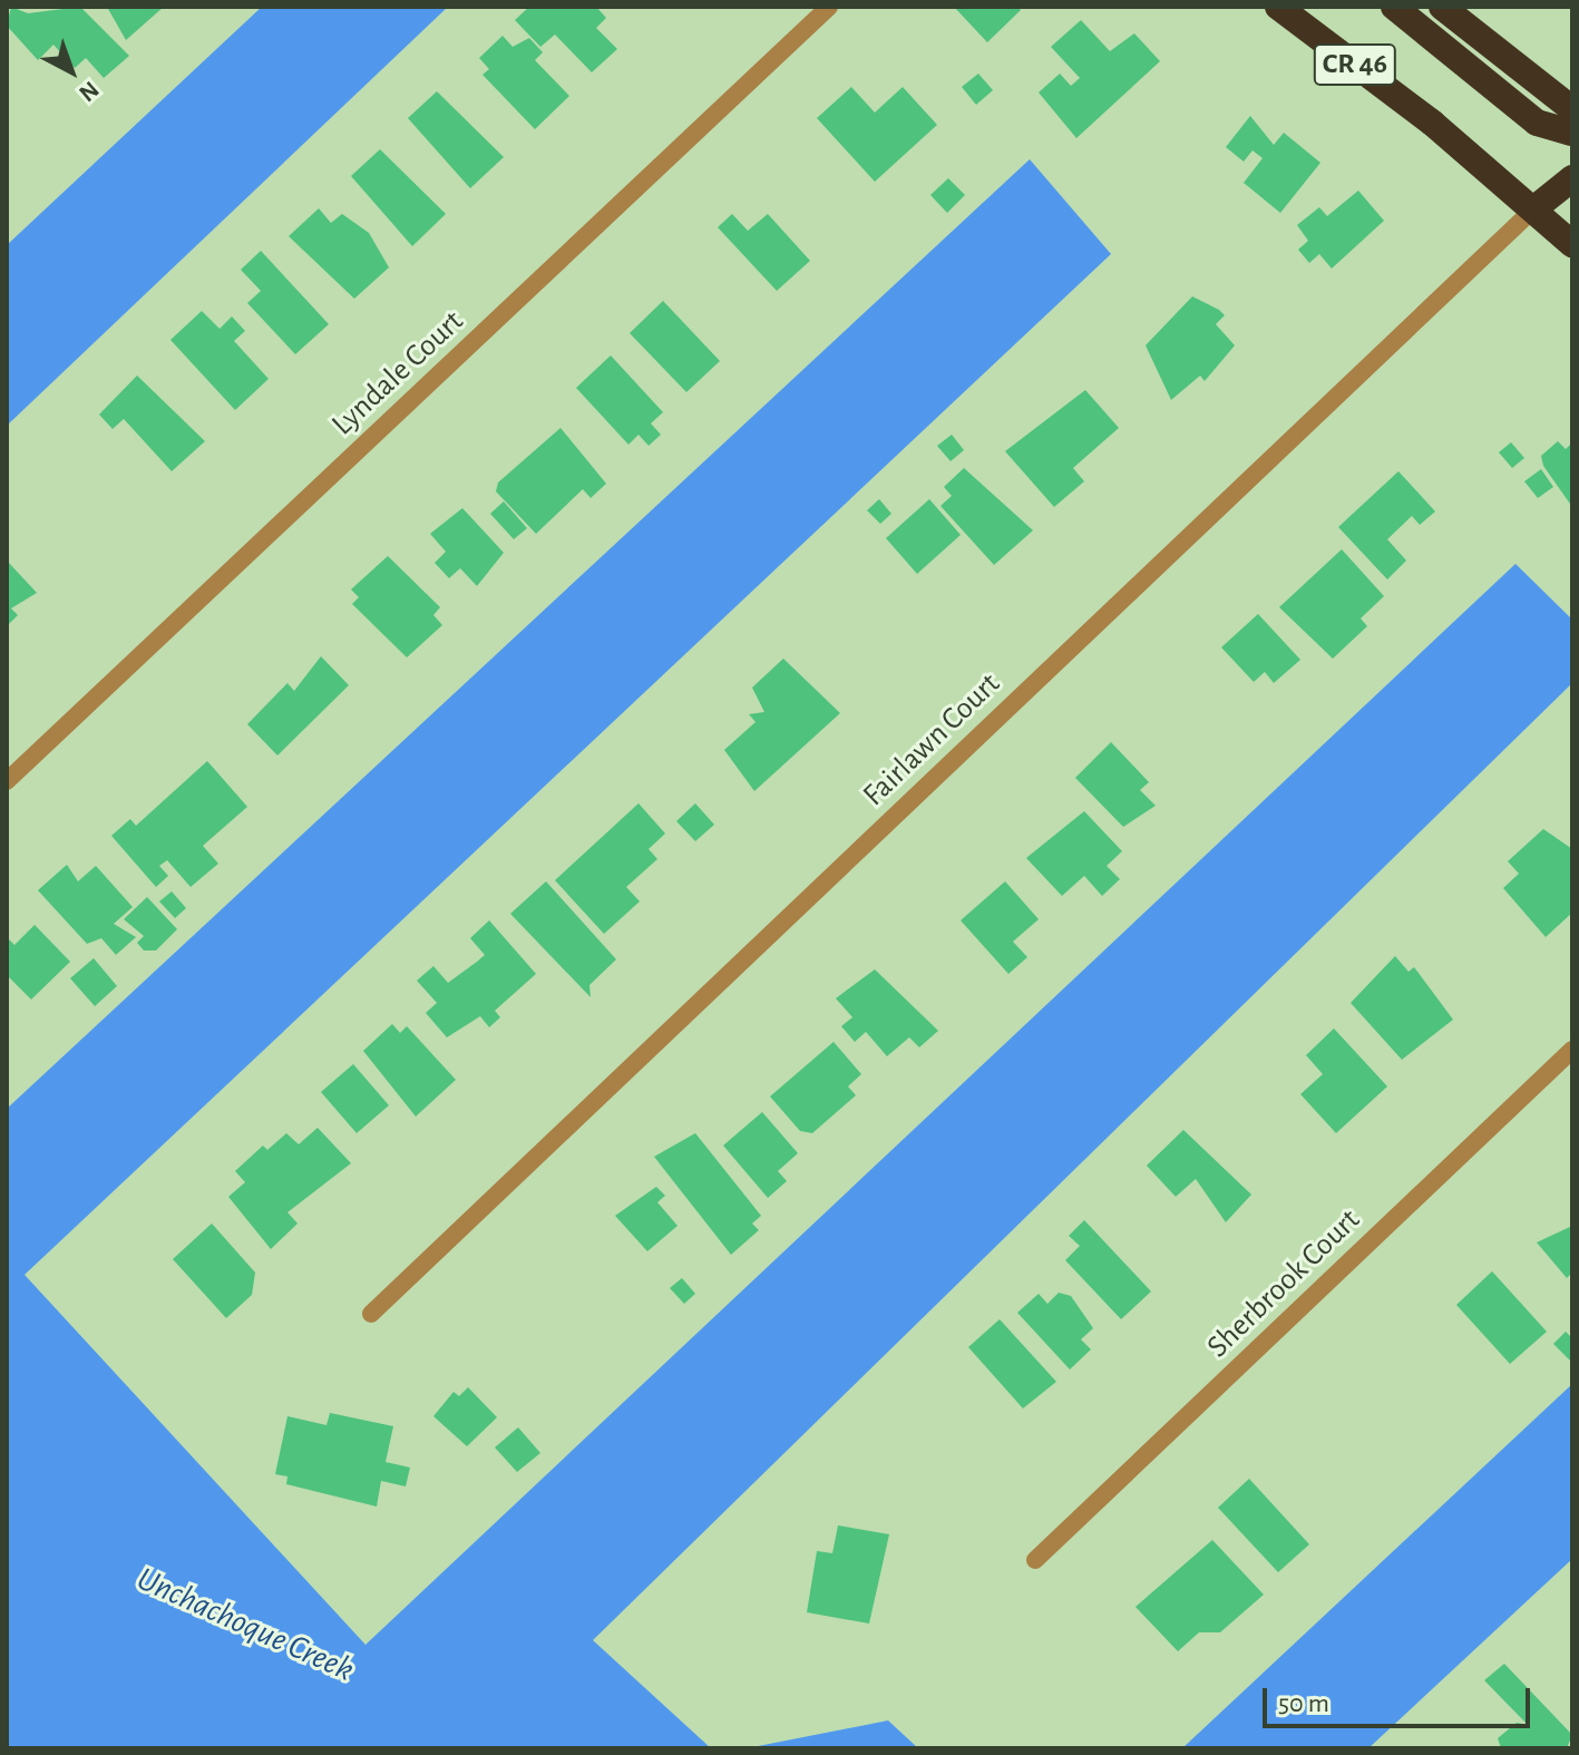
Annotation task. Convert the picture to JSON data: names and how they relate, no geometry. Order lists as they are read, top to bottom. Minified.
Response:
{"streets":{"highway":["CR 46"],"street":["Lyndale Court","Fairlawn Court","Sherbrook Court"]},"crossings":[["CR 46","Fairlawn Court"]],"water":["Unchachoque Creek"],"scale_bar":"50 m","north":"bottom right"}
